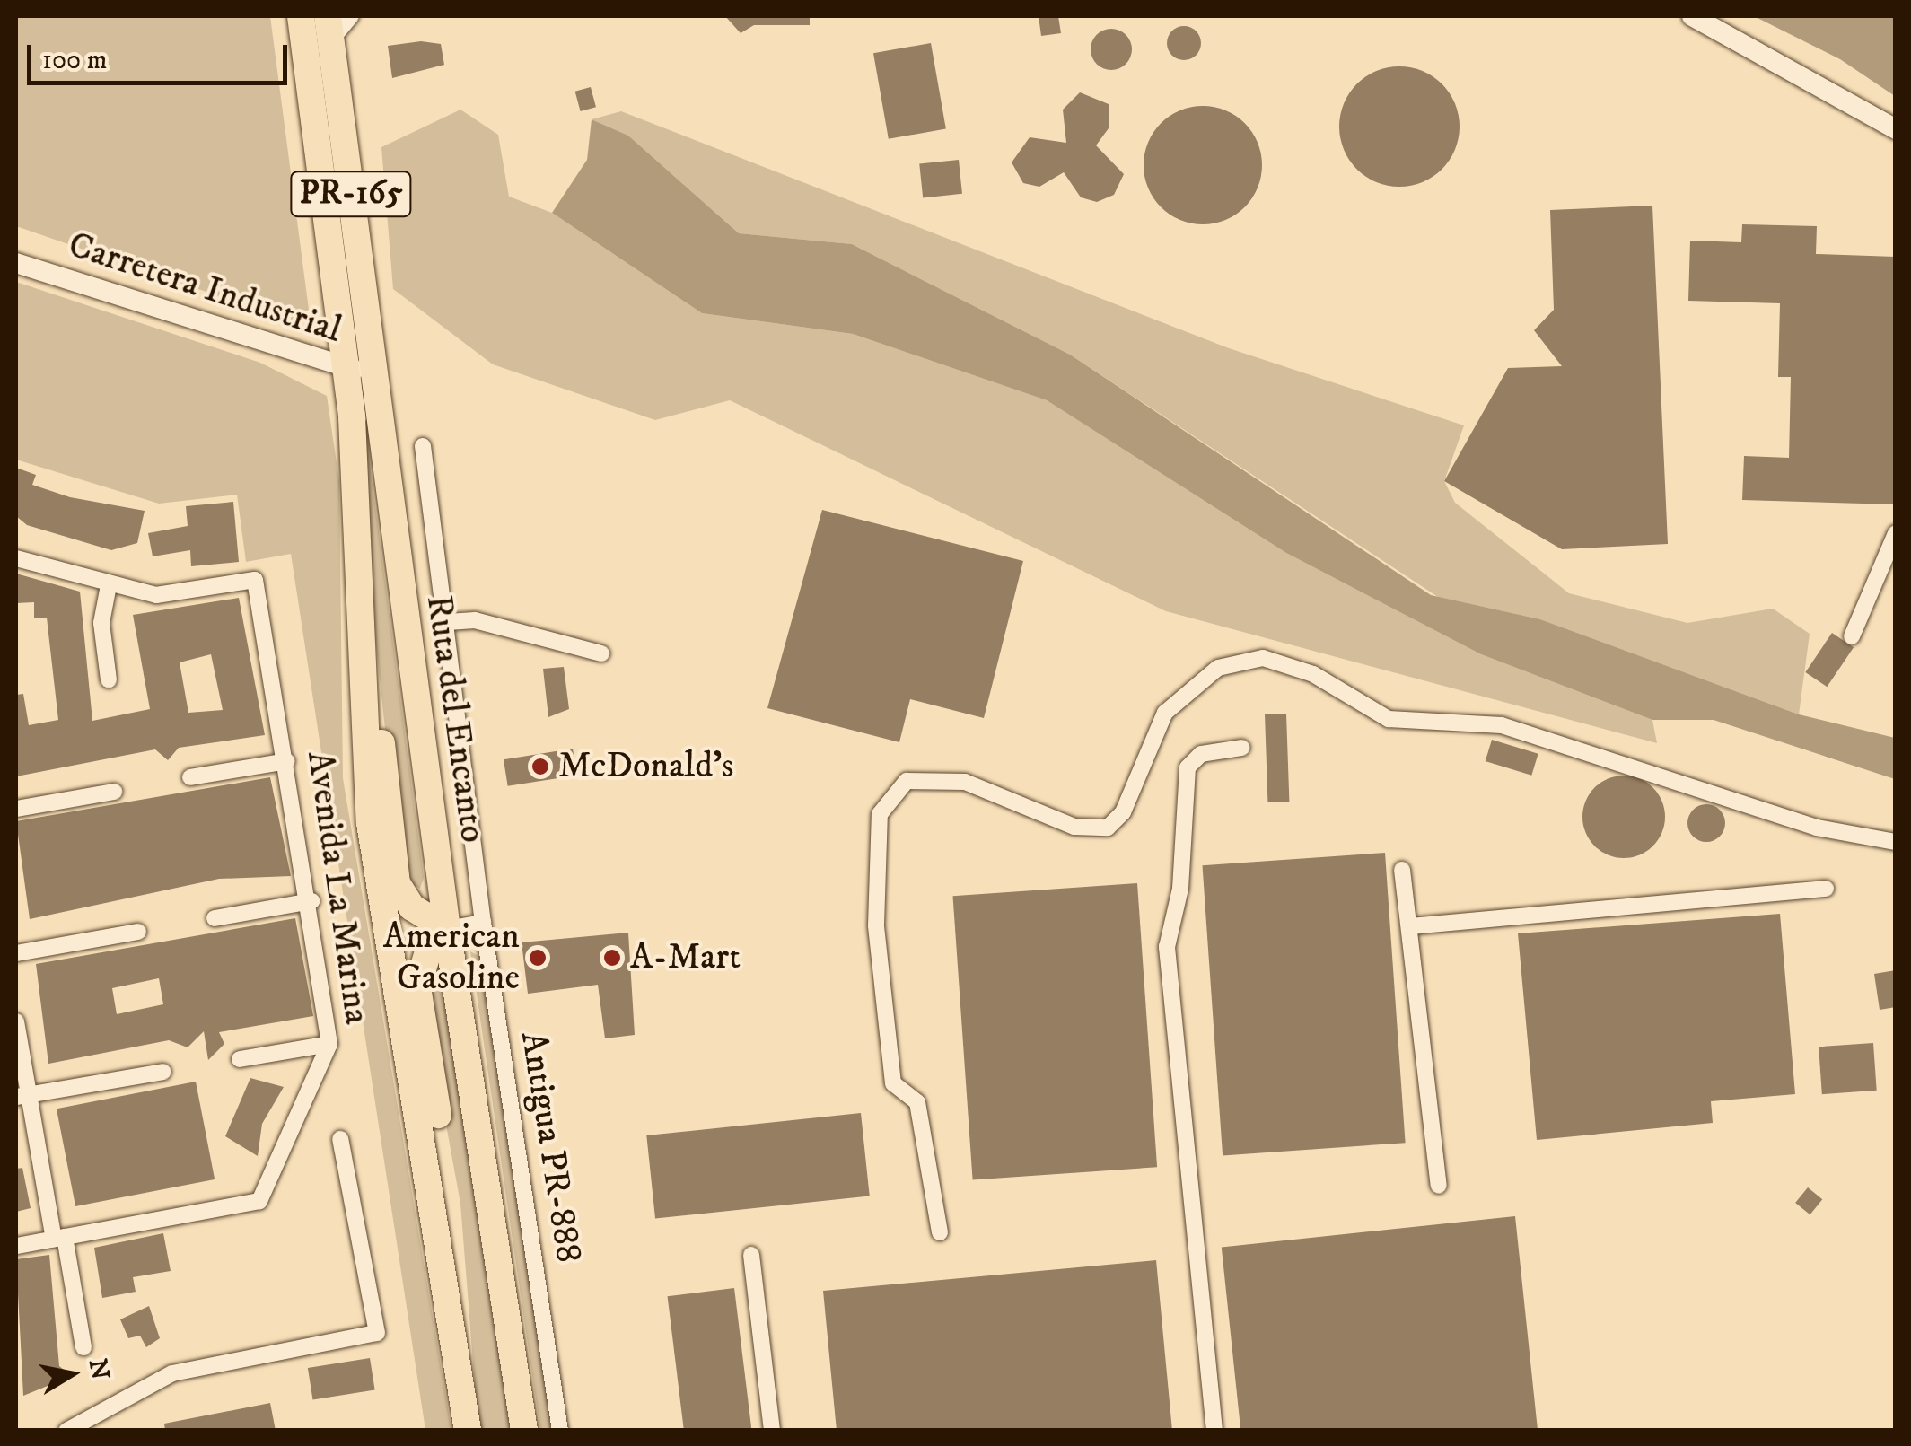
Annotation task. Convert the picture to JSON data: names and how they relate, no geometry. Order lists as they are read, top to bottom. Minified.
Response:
{"streets":{"main road":["PR-165","Ruta del Encanto"],"street":["Carretera Industrial","Avenida La Marina","Antigua PR-888"]},"crossings":[["Carretera Industrial","Ruta del Encanto"]],"places":["McDonald's","American Gasoline","A-Mart"],"scale_bar":"100 m","north":"right"}
